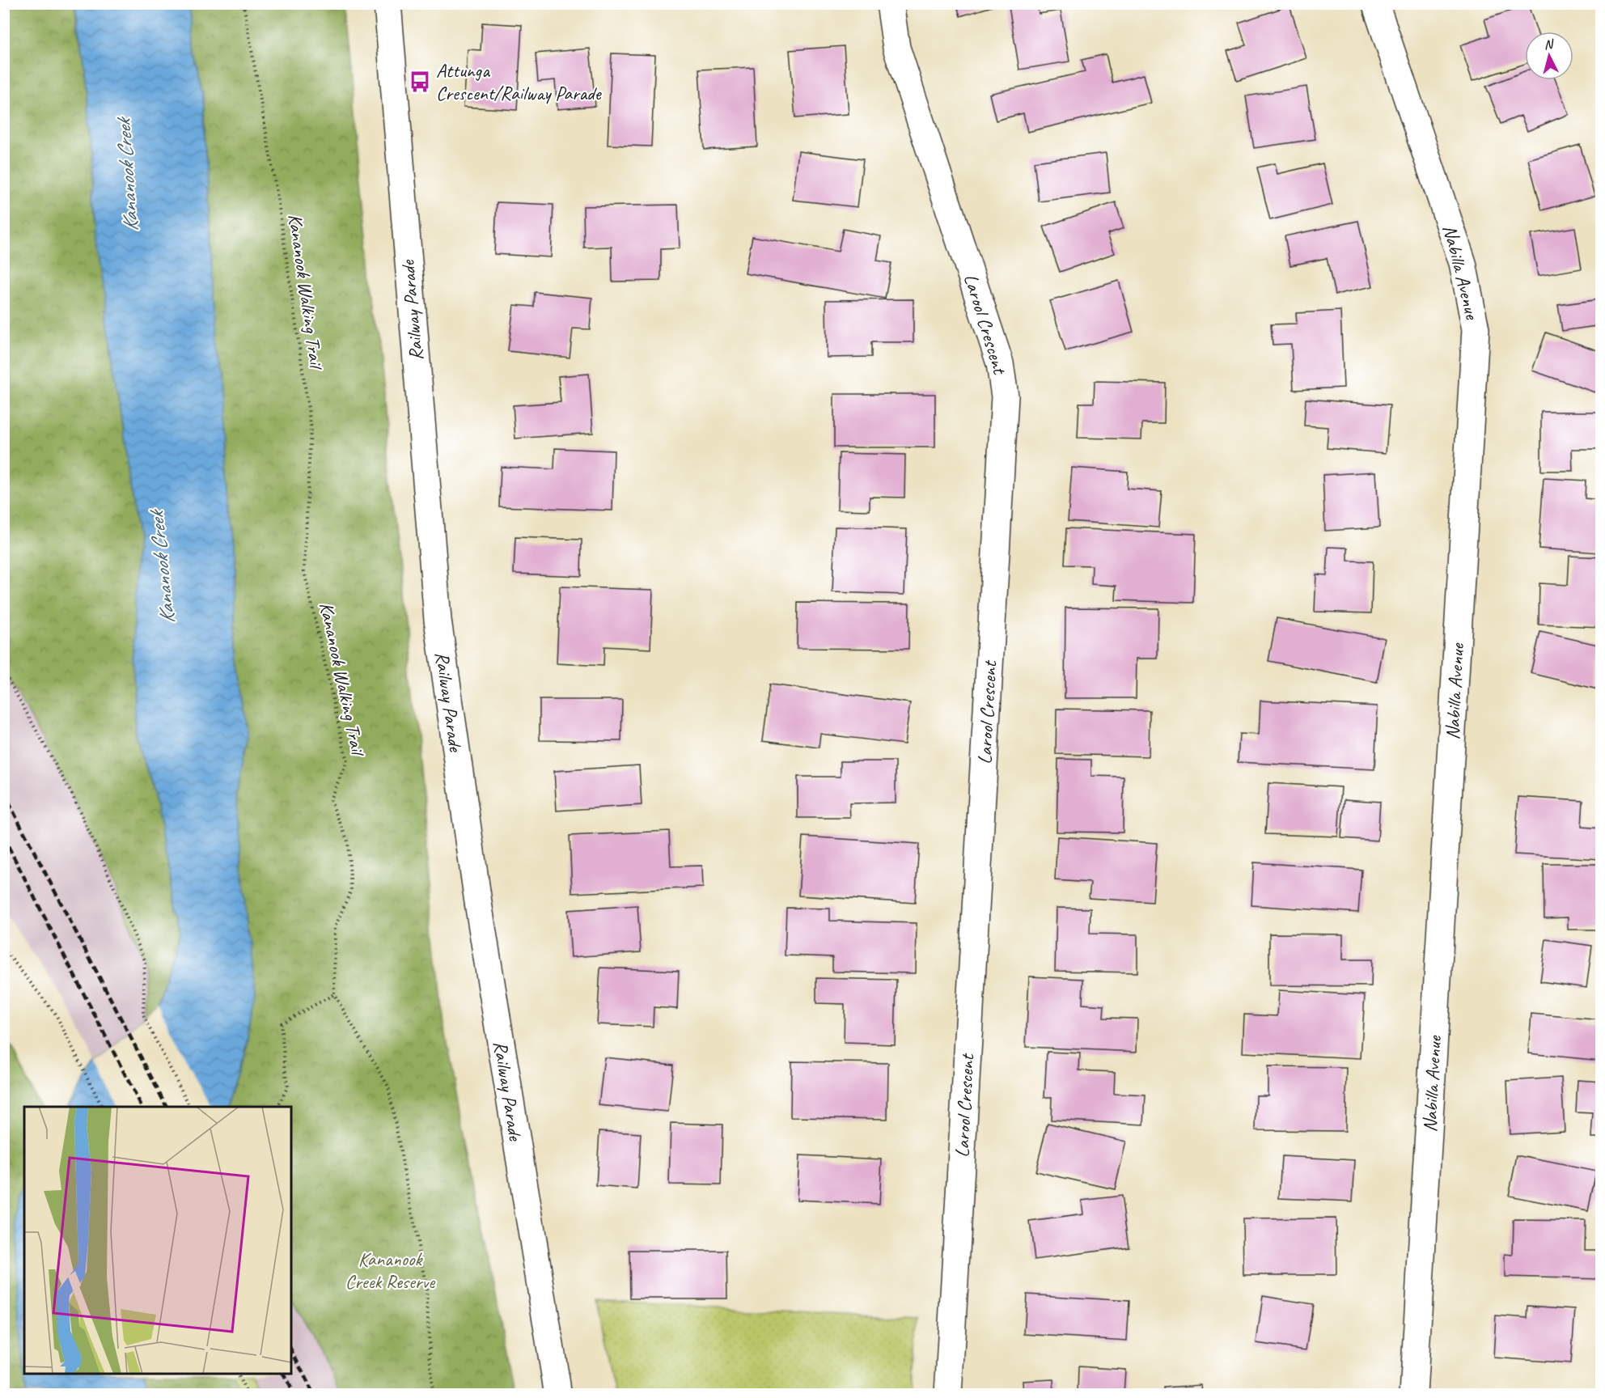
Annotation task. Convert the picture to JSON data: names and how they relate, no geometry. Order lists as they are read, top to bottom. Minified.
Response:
{"streets":{"street":["Nabilla Avenue","Railway Parade","Larool Crescent"],"path":["Kananook Walking Trail"]},"water":["Kananook Creek"],"parks":["Kananook Creek Reserve"],"places":{"bus stop":["Attunga Crescent/Railway Parade"]},"north":"top"}
